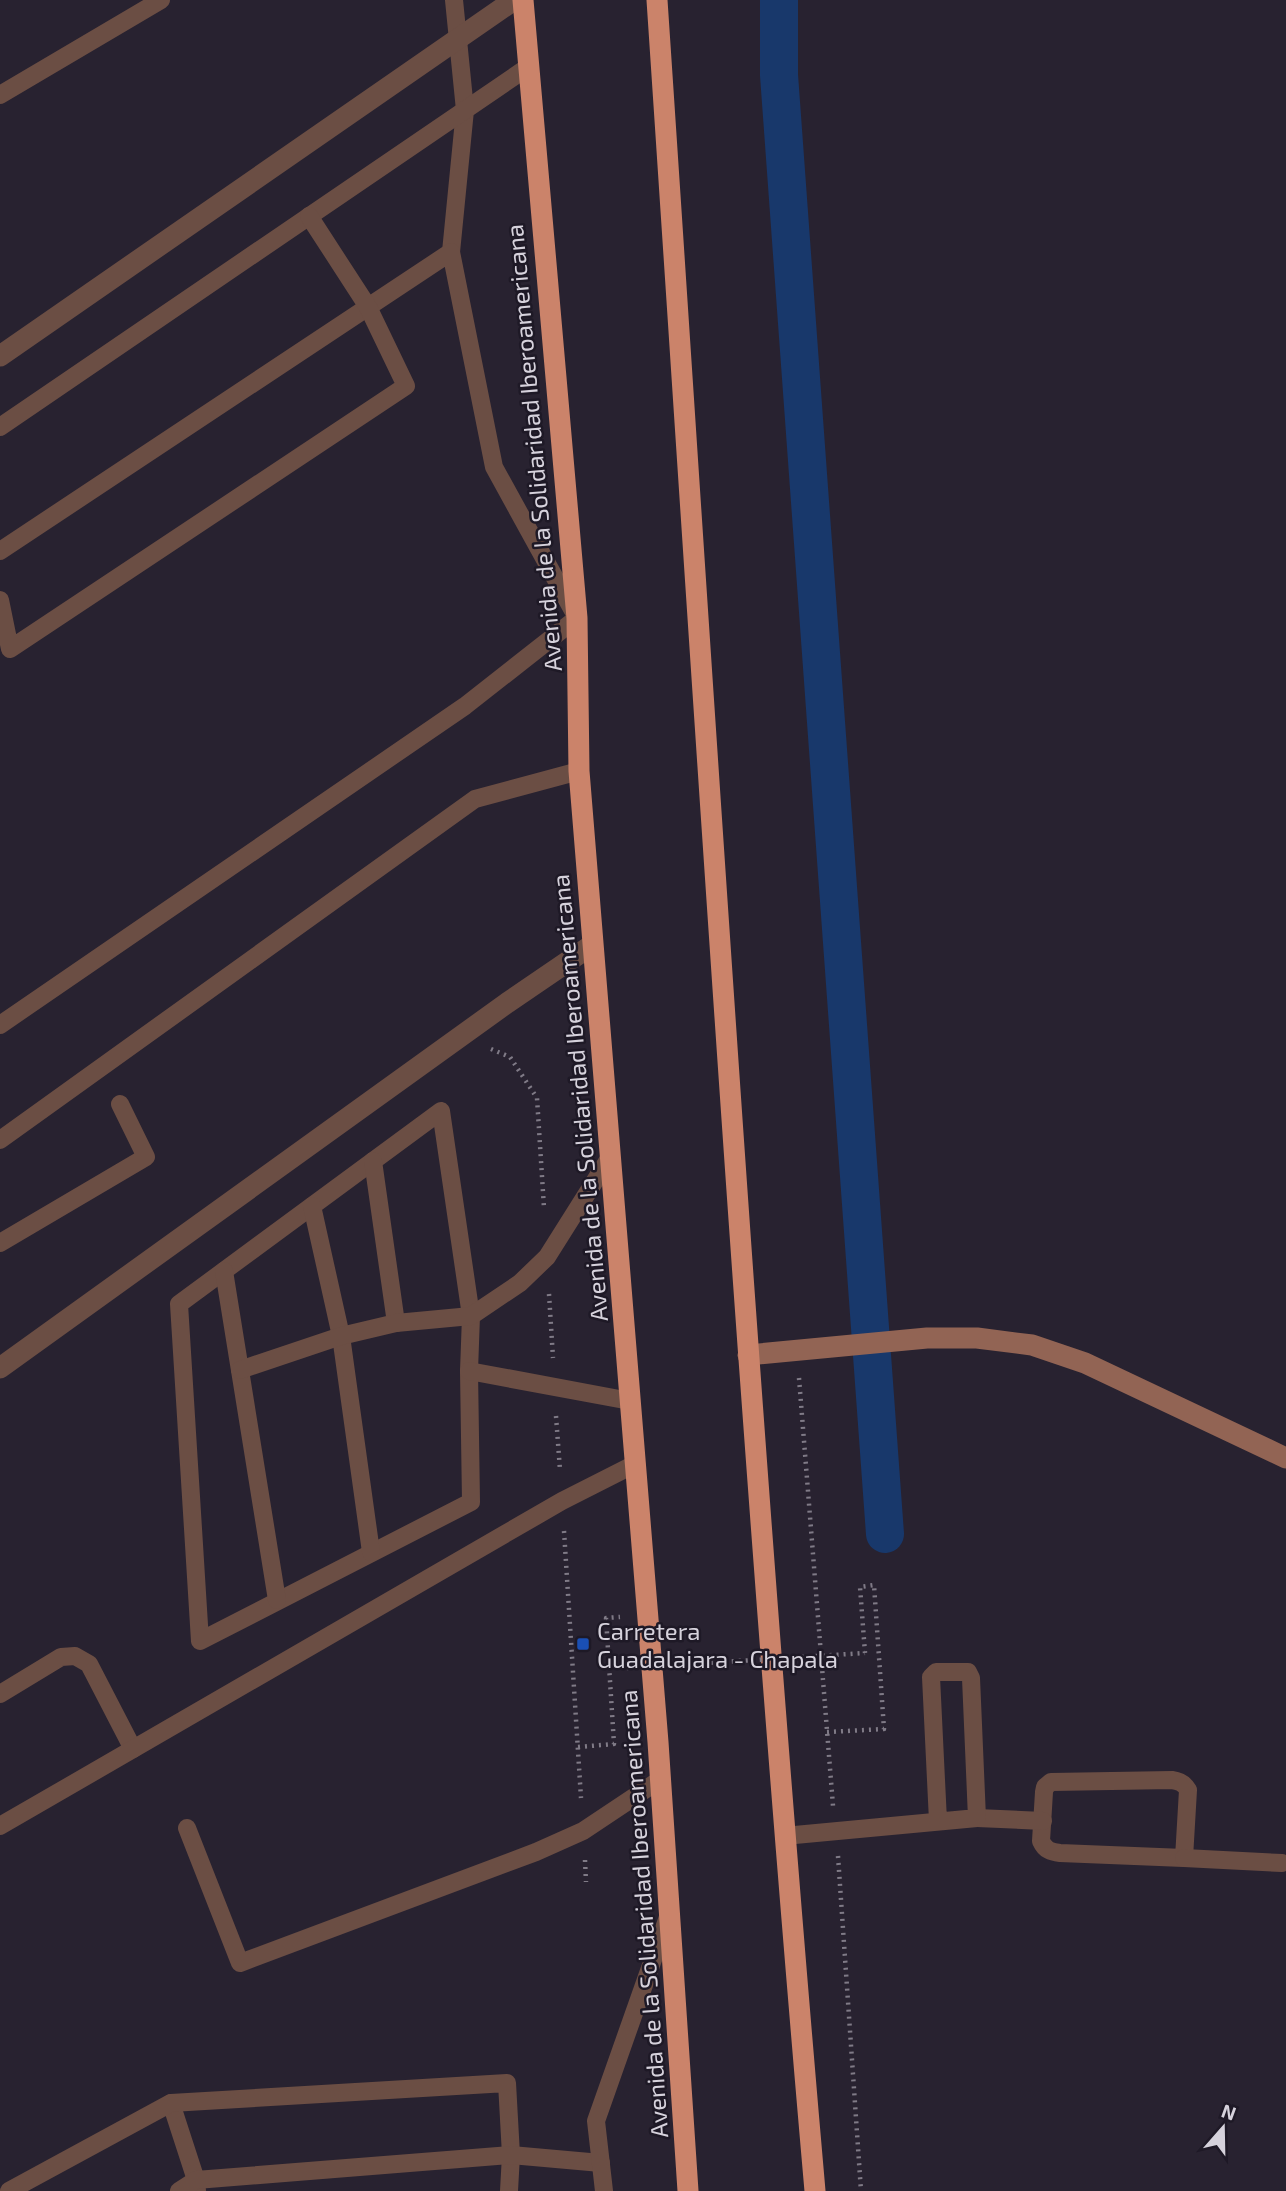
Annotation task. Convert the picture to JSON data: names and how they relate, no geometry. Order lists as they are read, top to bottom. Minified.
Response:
{"streets":{"highway":["Avenida de la Solidaridad Iberoamericana"]},"places":{"transit":["Carretera Guadalajara - Chapala"]},"north":"top"}
